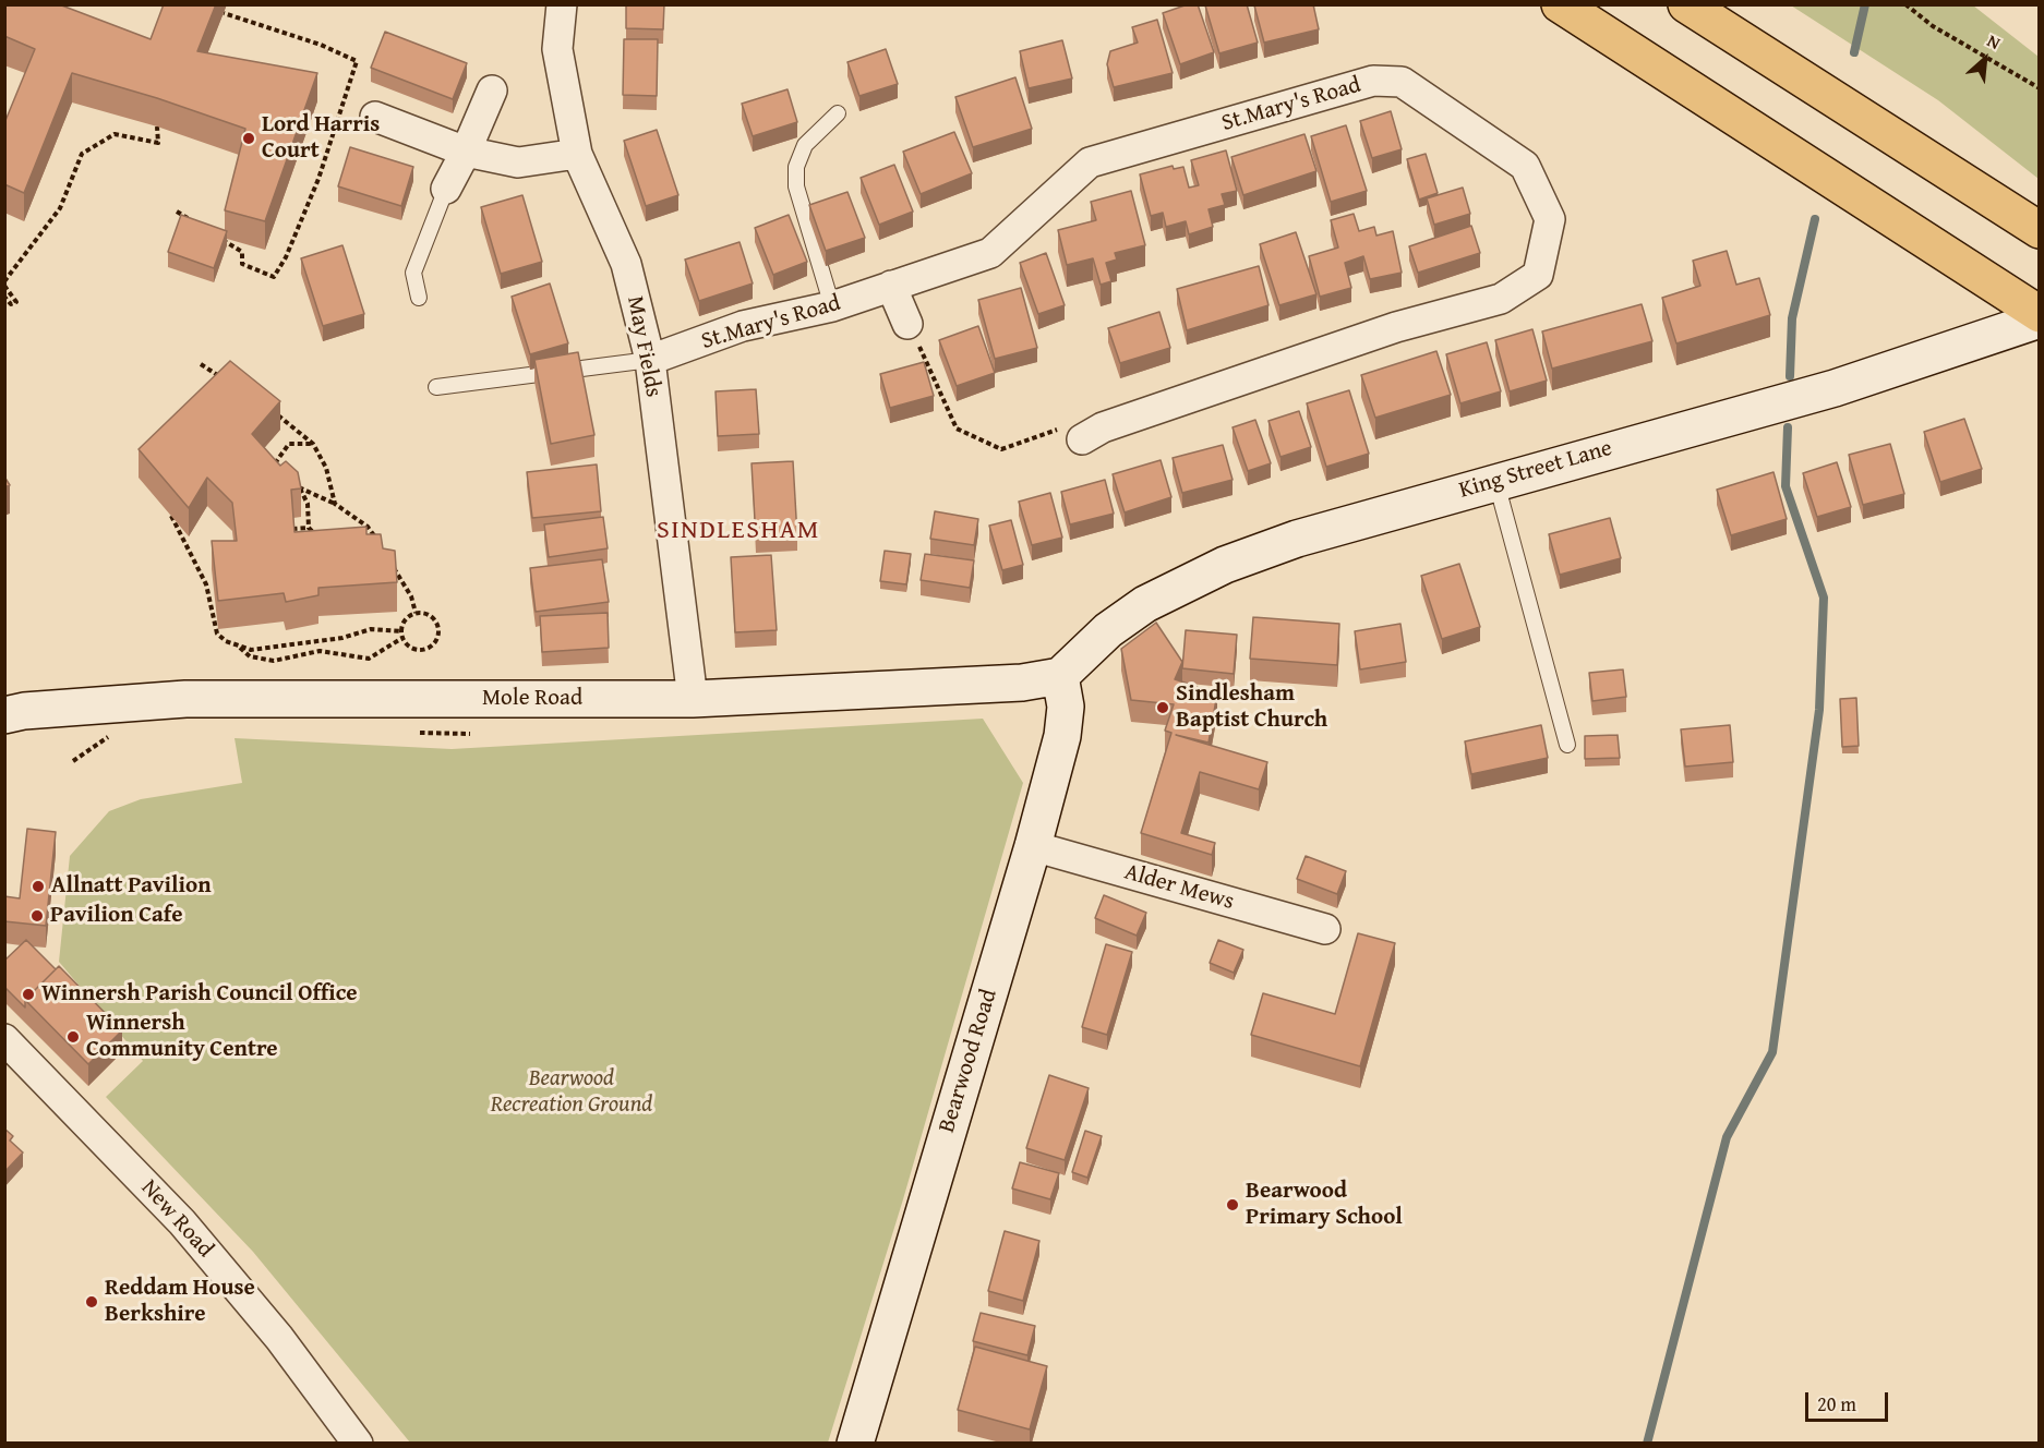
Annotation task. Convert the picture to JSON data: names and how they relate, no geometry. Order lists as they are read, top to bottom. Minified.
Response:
{"streets":{"main road":["King Street Lane","Mole Road","Bearwood Road"],"street":["St.Mary's Road","May Fields","Alder Mews","New Road"]},"crossings":[["St.Mary's Road","May Fields"],["May Fields","Mole Road"],["King Street Lane","Mole Road"],["King Street Lane","Bearwood Road"],["Mole Road","Bearwood Road"],["Alder Mews","Bearwood Road"]],"districts":["SINDLESHAM"],"parks":["Bearwood Recreation Ground"],"places":["Lord Harris Court","Sindlesham Baptist Church","Allnatt Pavilion","Pavilion Cafe","Winnersh Parish Council Office","Winnersh Community Centre","Bearwood Primary School","Reddam House Berkshire"],"scale_bar":"20 m","north":"top right"}
